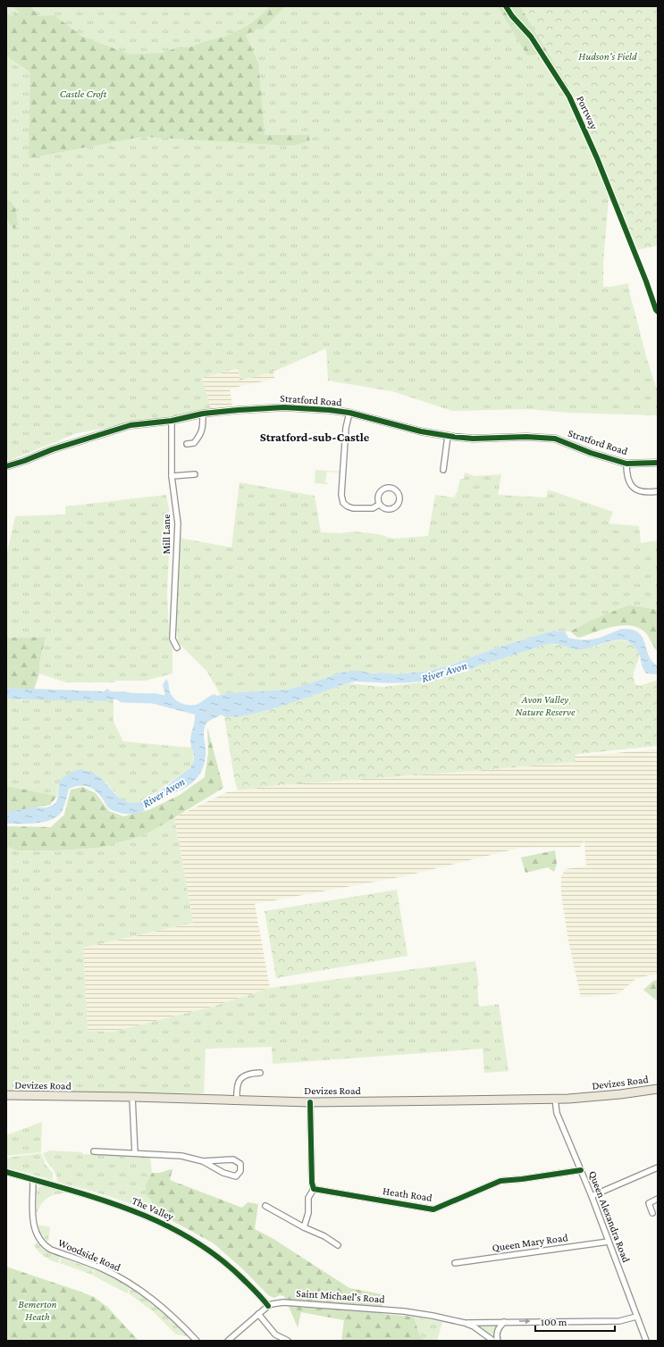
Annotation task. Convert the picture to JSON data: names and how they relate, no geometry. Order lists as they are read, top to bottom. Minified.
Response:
{"streets":{"main road":["Devizes Road"],"street":["Stratford Road","Mill Lane","Heath Road","The Valley","Queen Alexandra Road","Queen Mary Road","Woodside Road","Saint Michael's Road"],"cycle path":["Portway"]},"crossings":[["Stratford Road","Mill Lane"],["Devizes Road","Queen Alexandra Road"],["Heath Road","Queen Alexandra Road"],["The Valley","Woodside Road"],["The Valley","Saint Michael's Road"],["Queen Alexandra Road","Queen Mary Road"]],"districts":["Stratford-sub-Castle"],"water":["River Avon"],"parks":["Hudson's Field","Castle Croft","Avon Valley Nature Reserve","Bemerton Heath"],"scale_bar":"100 m"}
